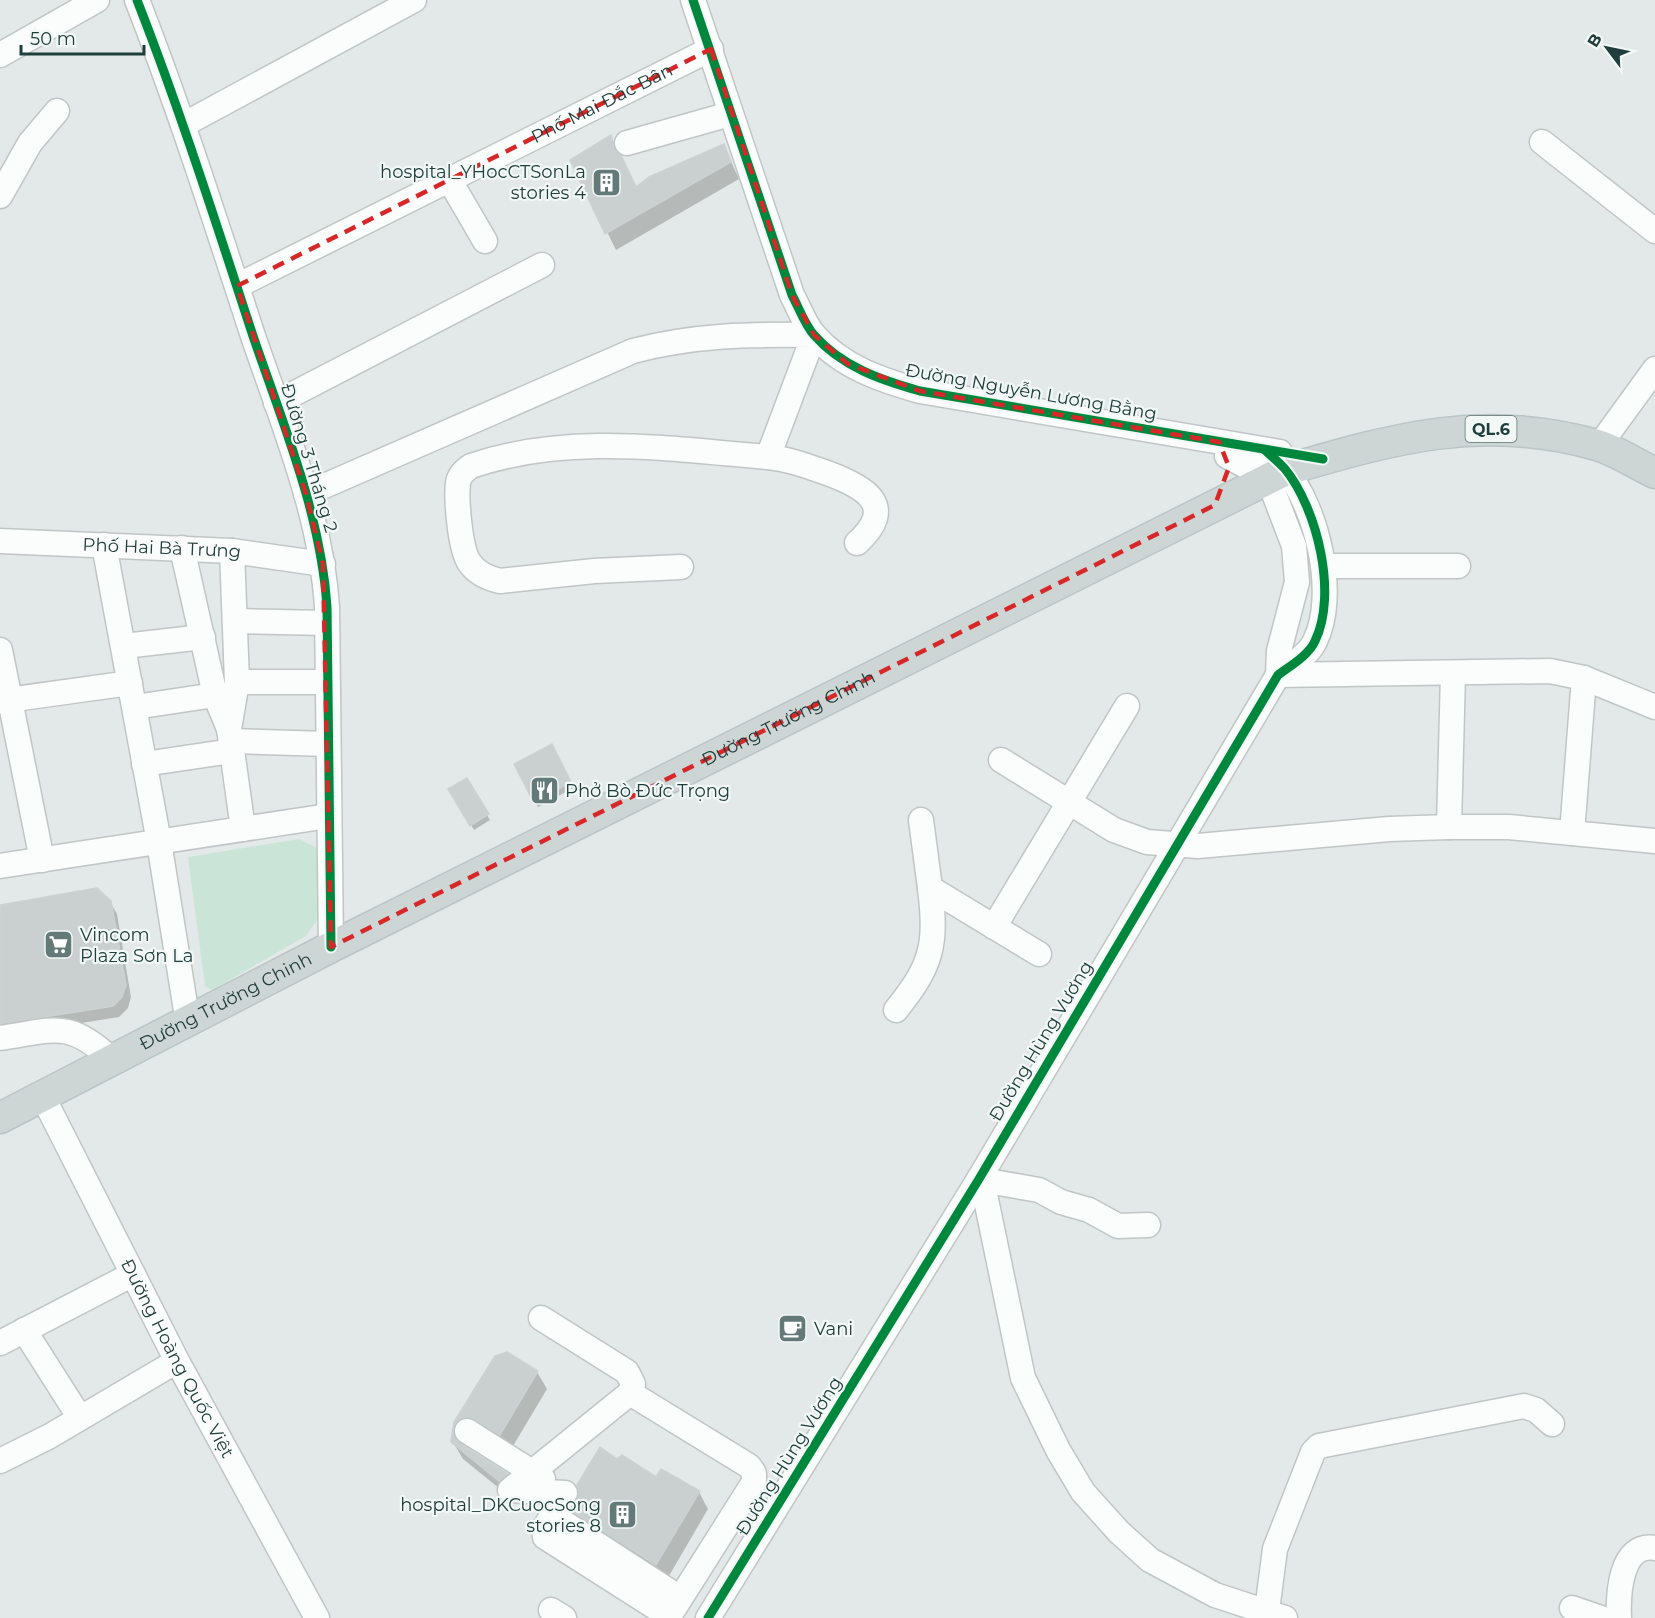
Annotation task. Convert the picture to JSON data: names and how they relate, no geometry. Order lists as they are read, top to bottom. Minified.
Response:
{"streets":{"main road":["QL.6","Đường Trường Chinh"],"street":["Phố Mai Đắc Bân","Đường Nguyễn Lương Bằng","Đường 3 Tháng 2","Phố Hai Bà Trưng","Đường Hùng Vương","Đường Hoàng Quốc Việt"]},"crossings":[["Phố Mai Đắc Bân","Đường Nguyễn Lương Bằng"],["Phố Mai Đắc Bân","Đường 3 Tháng 2"],["Đường Nguyễn Lương Bằng","Đường Trường Chinh"],["Đường Nguyễn Lương Bằng","Đường Hùng Vương"],["QL.6","Đường Trường Chinh"],["Đường 3 Tháng 2","Phố Hai Bà Trưng"],["Đường 3 Tháng 2","Đường Trường Chinh"],["Đường Trường Chinh","Đường Hùng Vương"],["Đường Trường Chinh","Đường Hoàng Quốc Việt"]],"places":{"building":["hospital_YHocCTSonLa stories 4","hospital_DKCuocSong stories 8"],"restaurant":["Phở Bò Đức Trọng"],"supermarket":["Vincom Plaza Sơn La"],"cafe":["Vani"]},"scale_bar":"50 m","north":"top left"}
